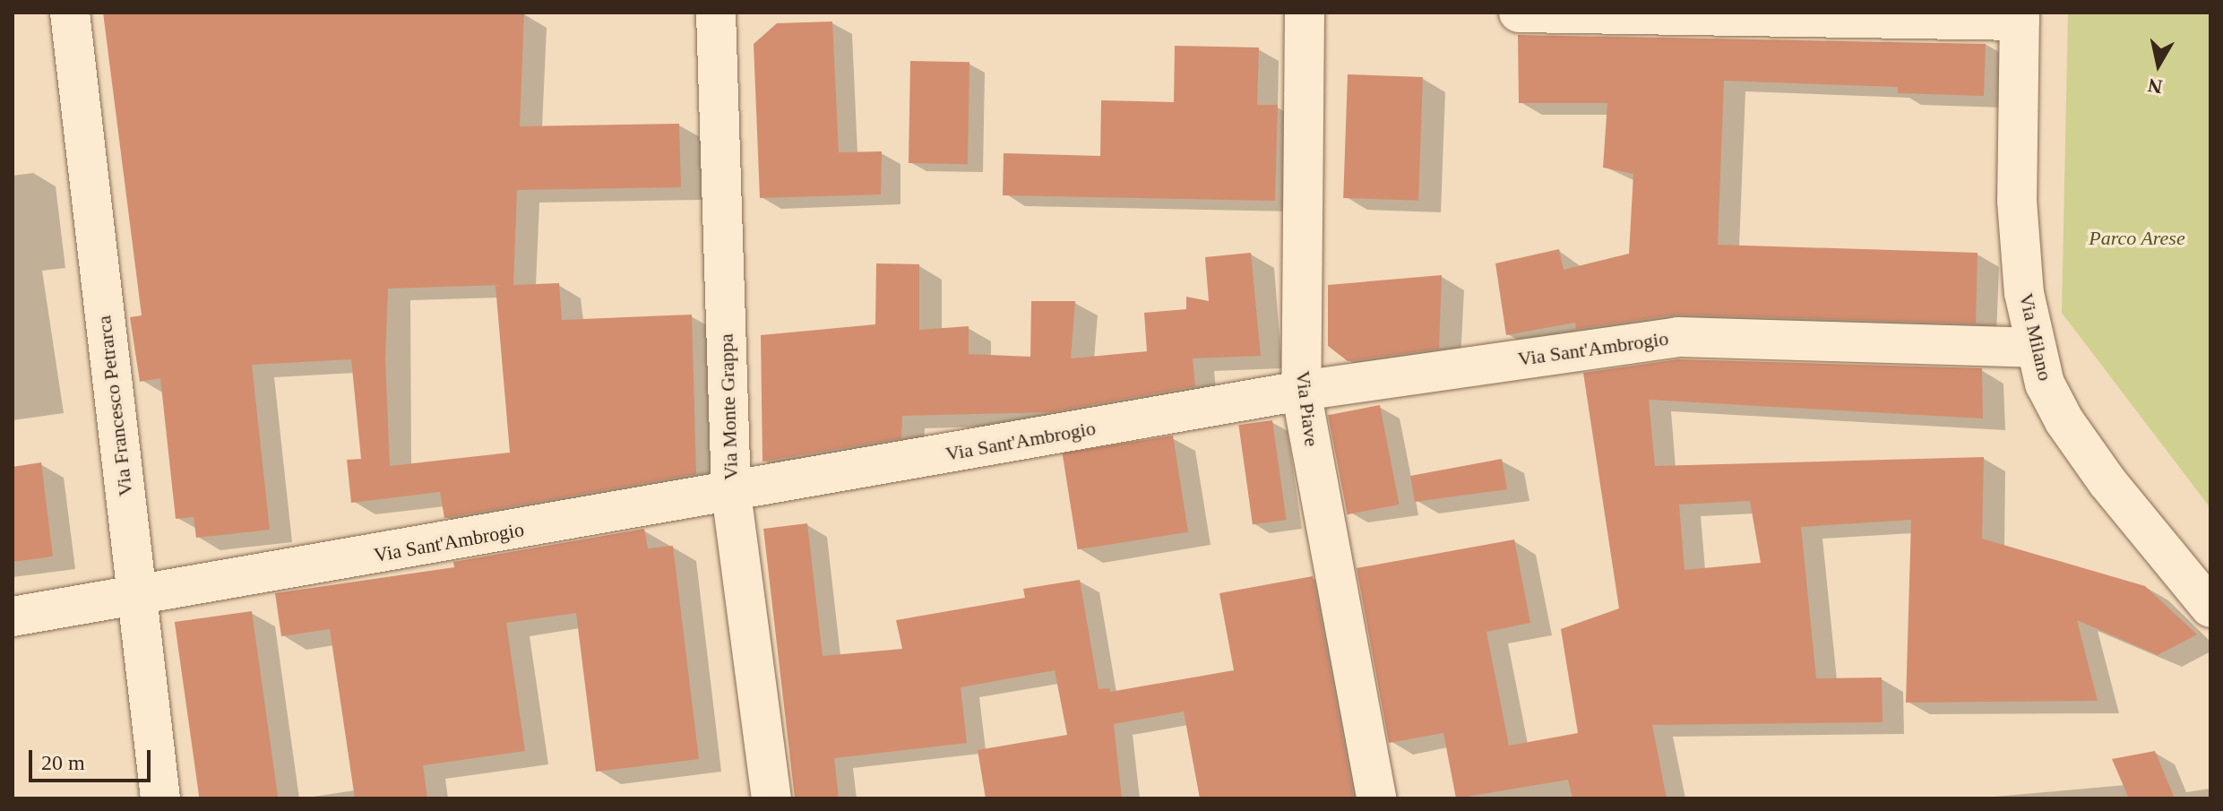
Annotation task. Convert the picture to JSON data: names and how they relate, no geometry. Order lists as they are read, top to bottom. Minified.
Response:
{"streets":{"street":["Via Milano","Via Sant'Ambrogio","Via Francesco Petrarca","Via Monte Grappa","Via Piave"]},"crossings":[["Via Milano","Via Sant'Ambrogio"],["Via Sant'Ambrogio","Via Francesco Petrarca"],["Via Sant'Ambrogio","Via Monte Grappa"],["Via Sant'Ambrogio","Via Piave"]],"parks":["Parco Arese"],"scale_bar":"20 m","north":"bottom"}
